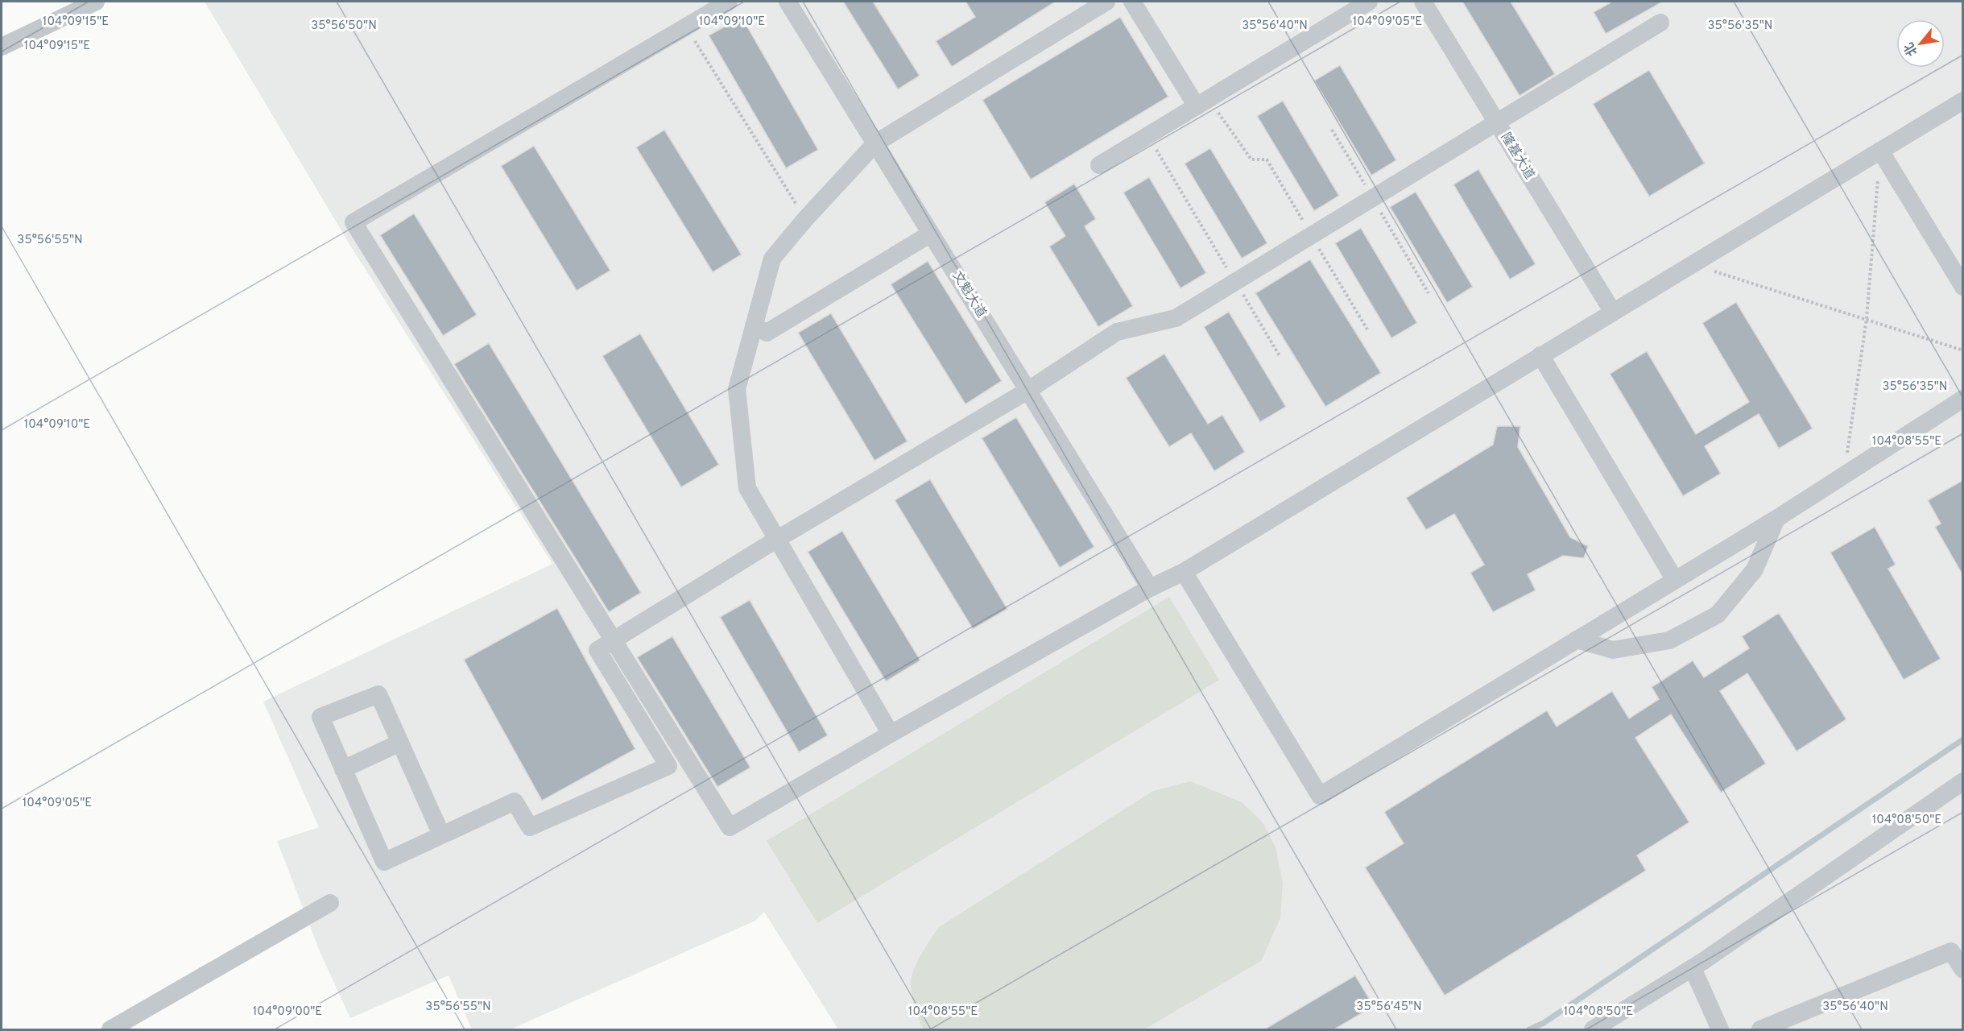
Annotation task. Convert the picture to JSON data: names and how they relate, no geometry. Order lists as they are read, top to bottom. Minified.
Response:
{"streets":{"street":["隆基大道","文魁大道"]},"north":"bottom left","coordinates":["104°09'15\"E","104°09'10\"E","104°09'05\"E","35°56'50\"N","35°56'40\"N","35°56'35\"N","35°56'55\"N","104°08'55\"E","104°08'50\"E","35°56'45\"N","104°09'00\"E"]}
